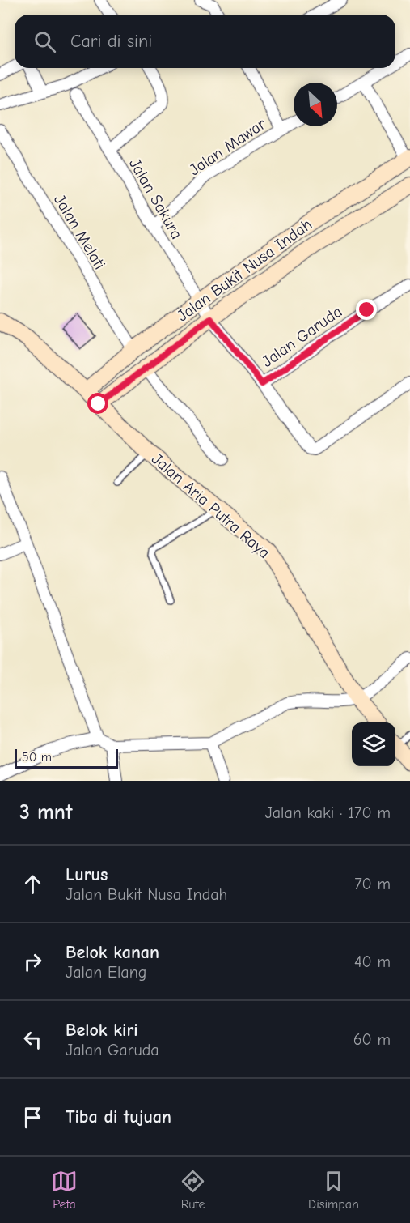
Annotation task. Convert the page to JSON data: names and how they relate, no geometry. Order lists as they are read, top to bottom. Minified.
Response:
{"streets":{"street":["Jalan Mawar","Jalan Sakura","Jalan Melati","Jalan Bukit Nusa Indah","Jalan Garuda","Jalan Aria Putra Raya"]},"crossings":[["Jalan Mawar","Jalan Sakura"],["Jalan Sakura","Jalan Bukit Nusa Indah"],["Jalan Sakura","Jalan Garuda"],["Jalan Melati","Jalan Bukit Nusa Indah"],["Jalan Bukit Nusa Indah","Jalan Aria Putra Raya"]],"scale_bar":"50 m","north":"bottom right","page":{"search":"Cari di sini","scale":"50 m","heading":["3 mnt","Jalan kaki · 170 m"],"list":[["Lurus","Jalan Bukit Nusa Indah","70 m"],["Belok kanan","Jalan Elang","40 m"],["Belok kiri","Jalan Garuda","60 m"],"Tiba di tujuan"],"nav":["Peta","Rute","Disimpan"]}}
